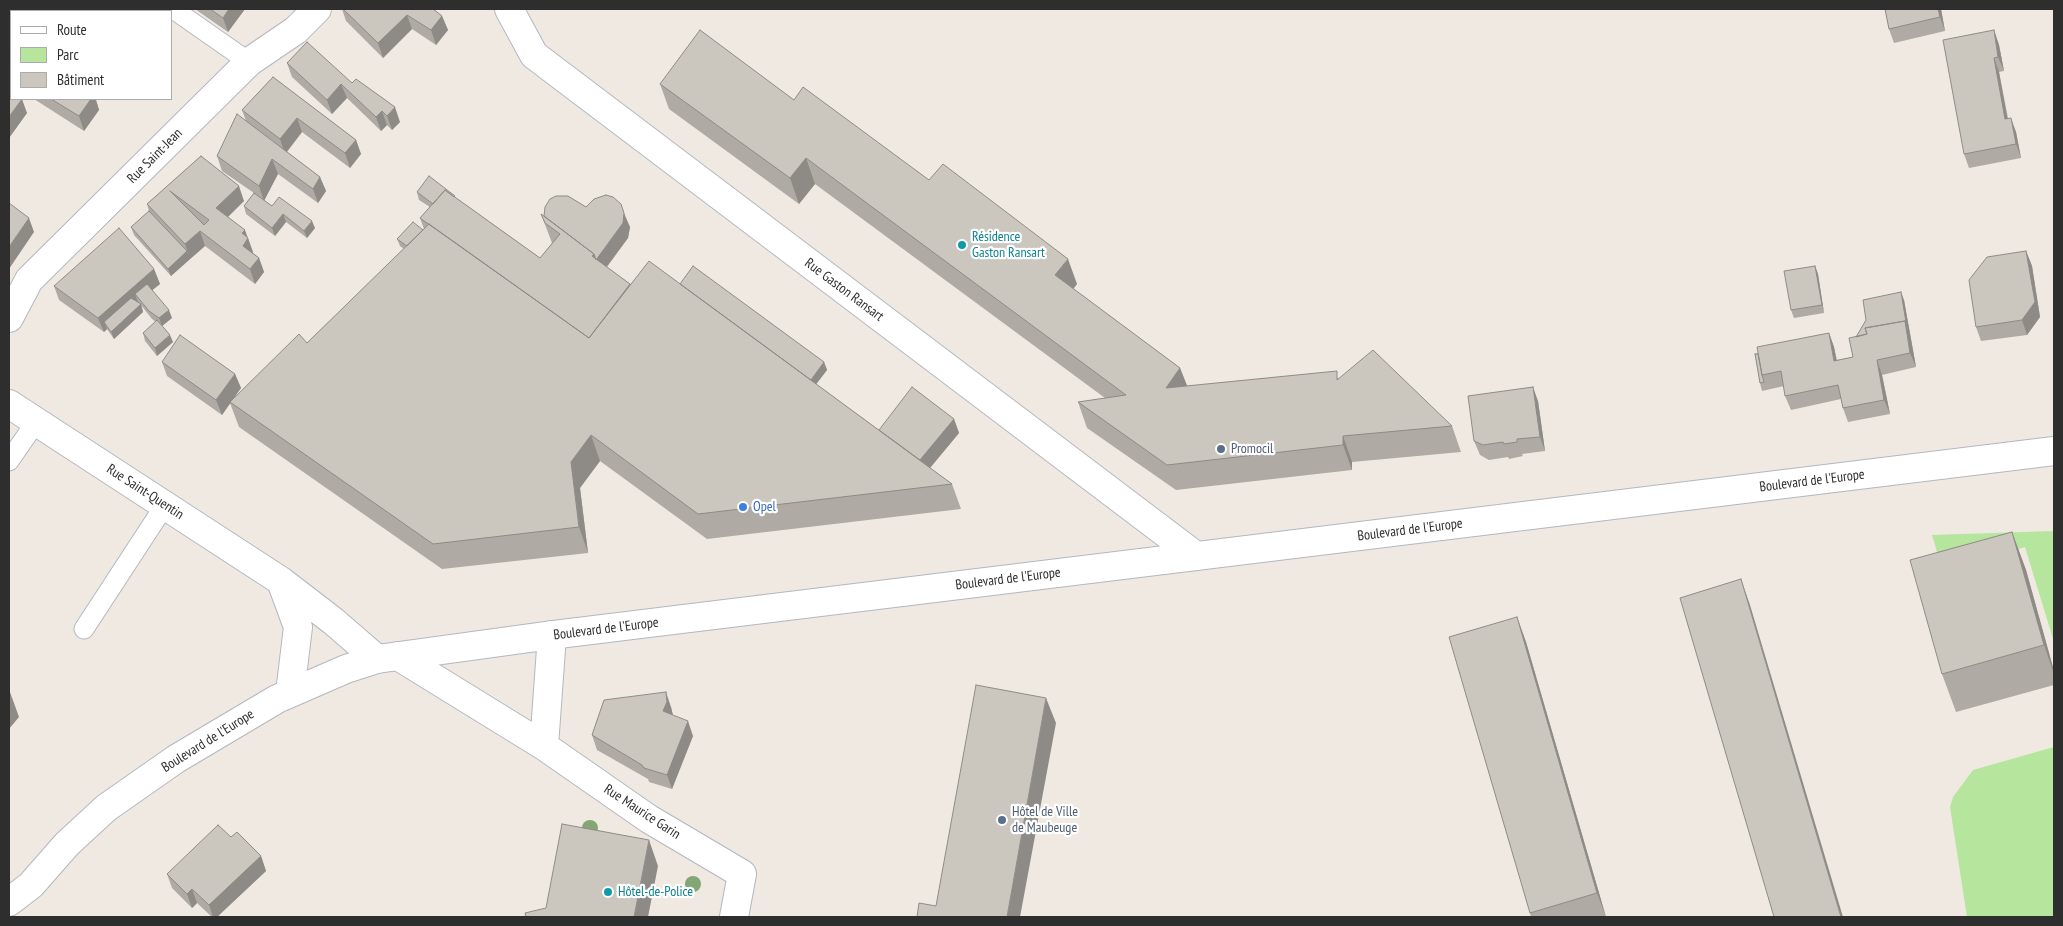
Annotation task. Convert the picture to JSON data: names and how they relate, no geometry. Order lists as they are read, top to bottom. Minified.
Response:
{"streets":{"street":["Rue Saint-Jean","Rue Gaston Ransart","Boulevard de l'Europe","Rue Saint-Quentin","Rue Maurice Garin"]},"crossings":[["Rue Gaston Ransart","Boulevard de l'Europe"],["Boulevard de l'Europe","Rue Saint-Quentin"],["Boulevard de l'Europe","Rue Maurice Garin"],["Rue Saint-Quentin","Rue Maurice Garin"]],"places":["Résidence Gaston Ransart","Promocil","Opel","Hôtel de Ville de Maubeuge","Hôtel-de-Police"],"legend":["Route","Parc","Bâtiment"]}
